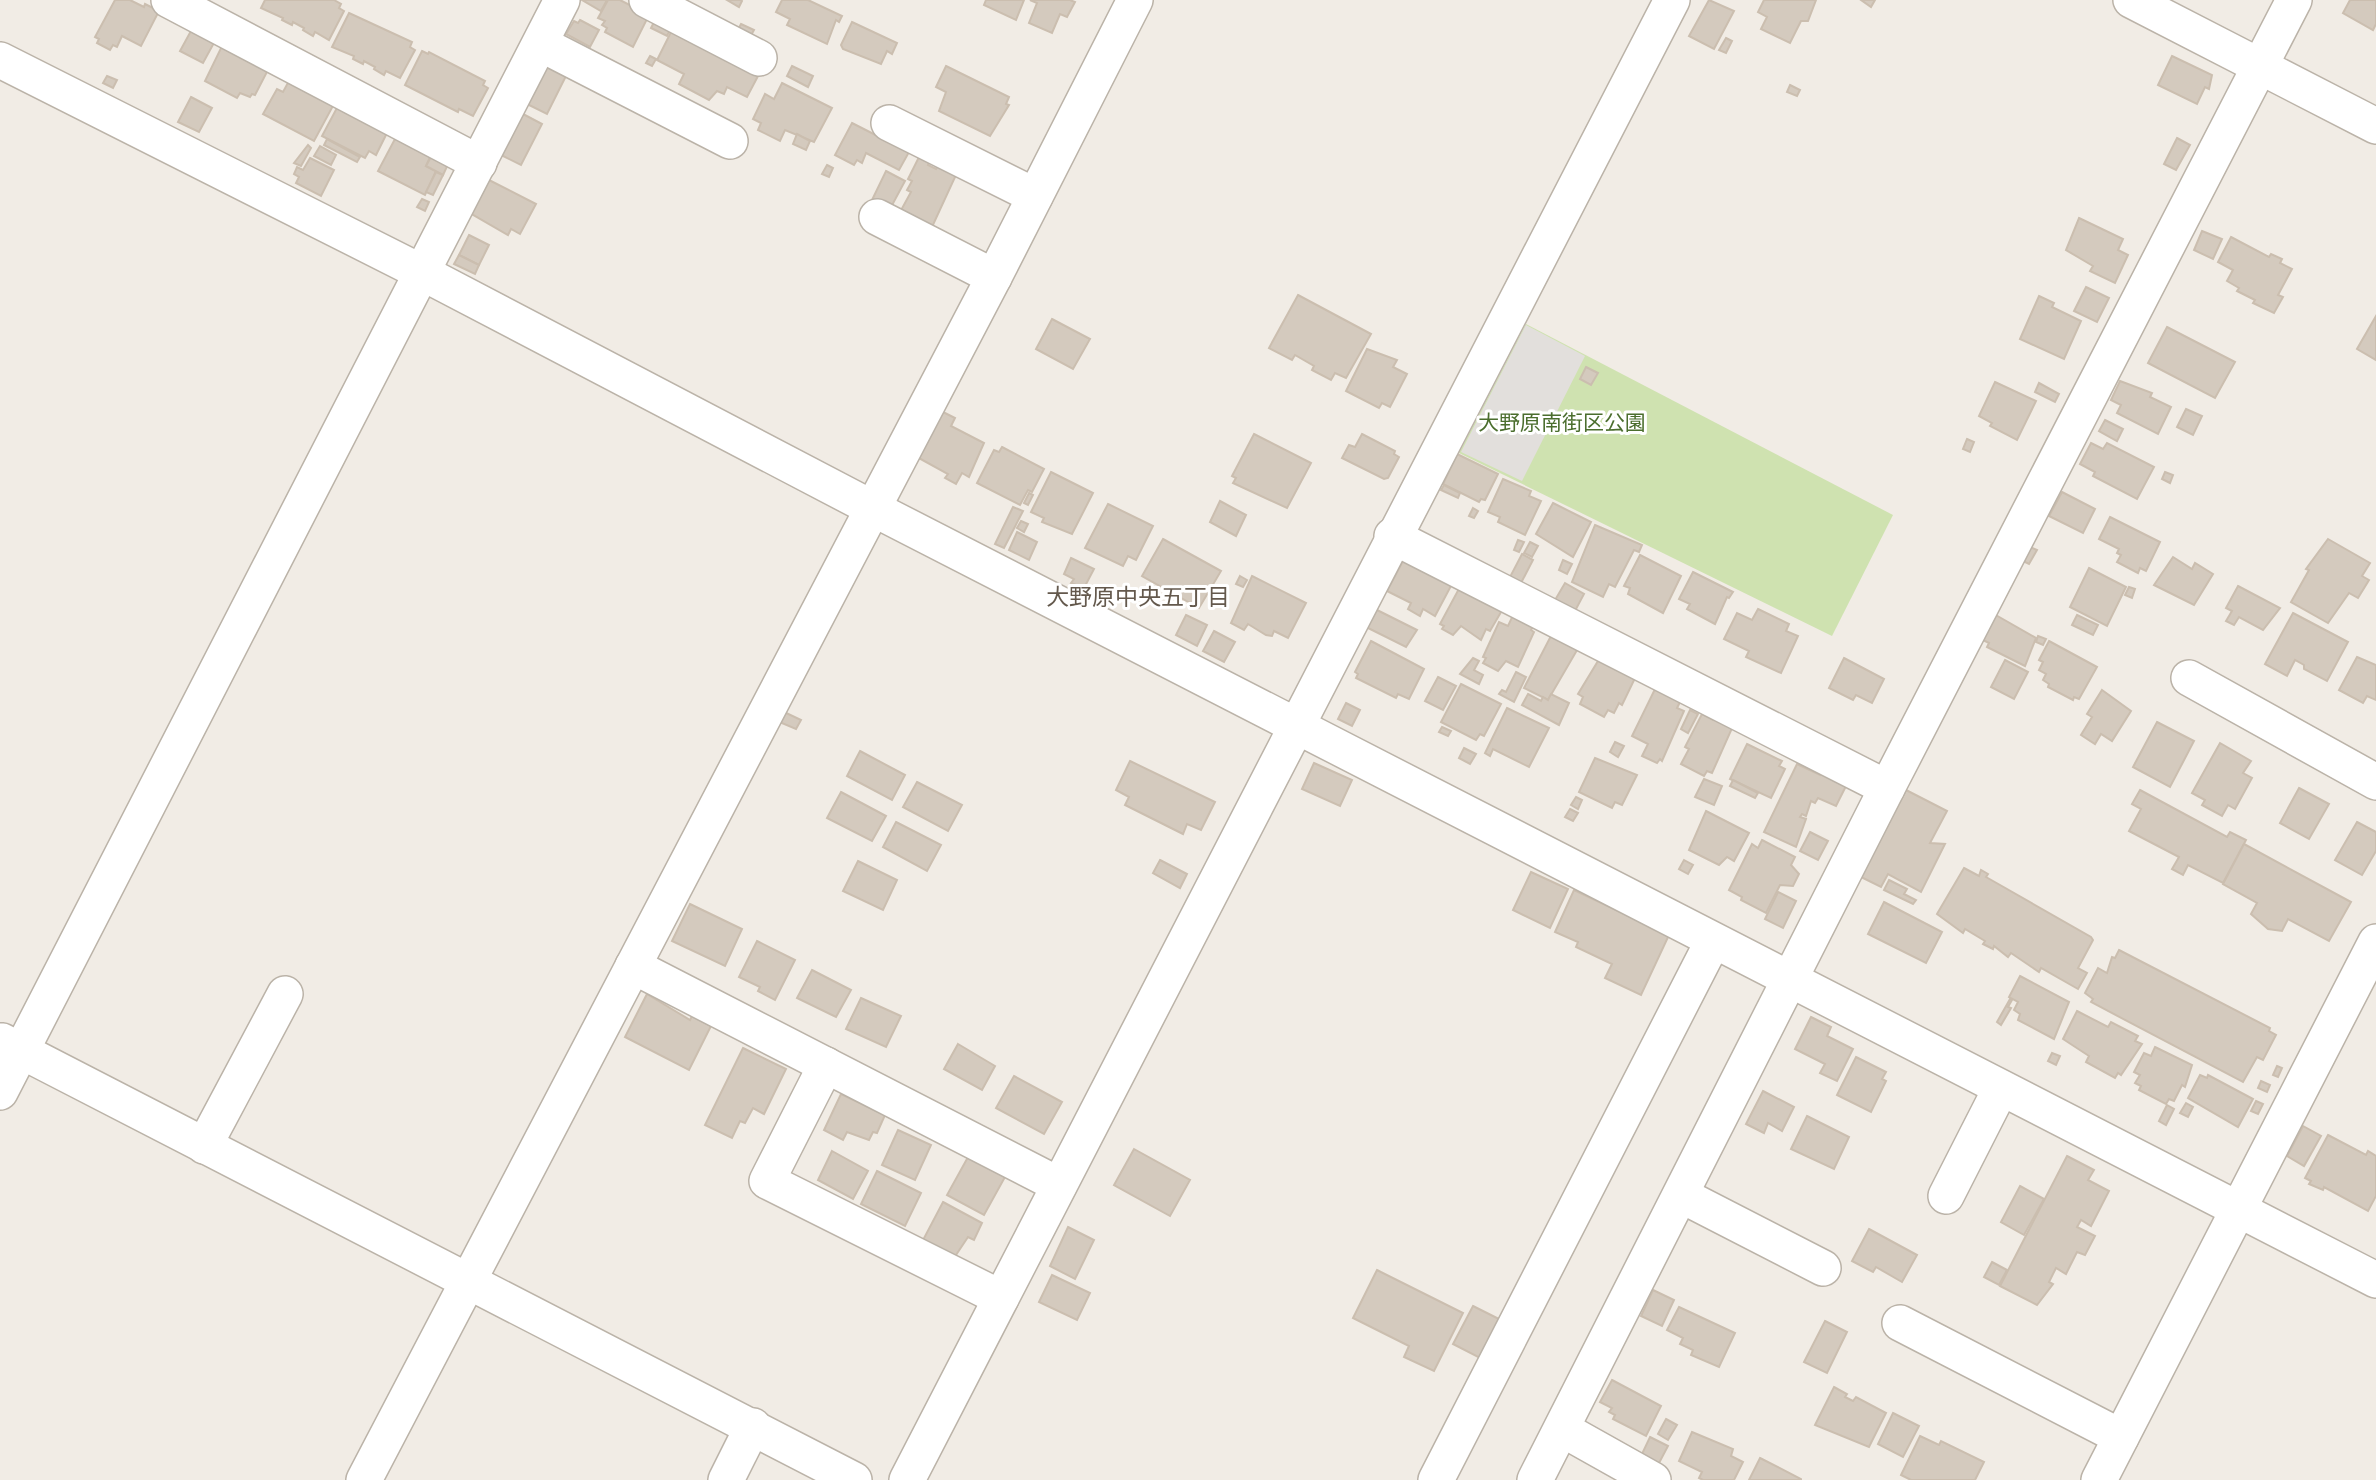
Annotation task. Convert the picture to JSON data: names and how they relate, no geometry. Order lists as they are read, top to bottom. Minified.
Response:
{"districts":["大野原中央五丁目"],"parks":["大野原南街区公園"]}
